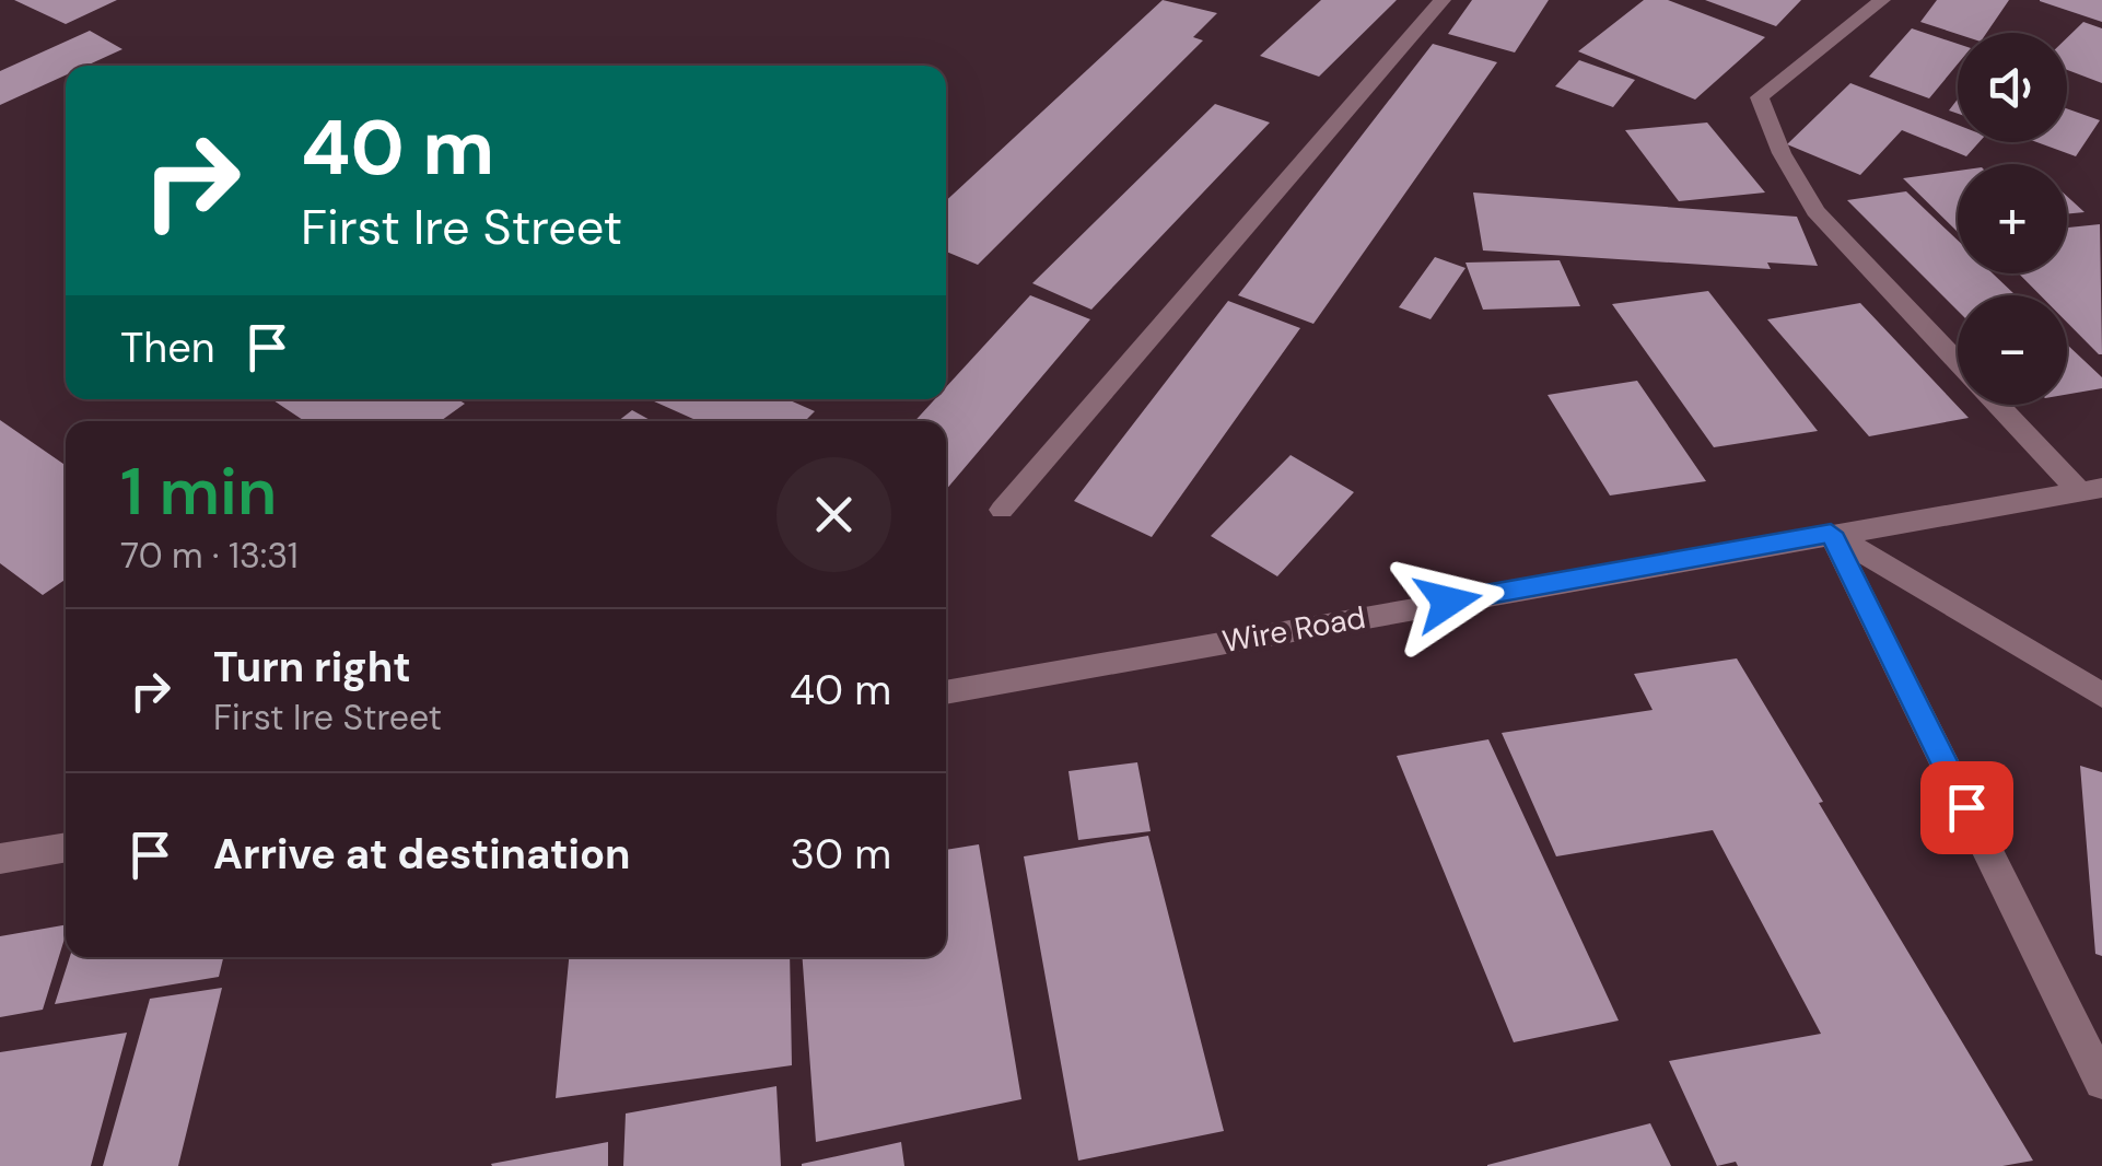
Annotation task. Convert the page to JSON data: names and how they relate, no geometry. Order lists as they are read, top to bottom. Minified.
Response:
{"streets":{"street":["Wire Road"]},"page":{"map_buttons":["+","−"],"turn":["40 m","First Ire Street"],"then":"Then","heading":["1 min","70 m · 13:31"],"list":[{"name":"Turn right","note":"First Ire Street","value":"40 m"},{"name":"Arrive at destination","value":"30 m"}]}}
